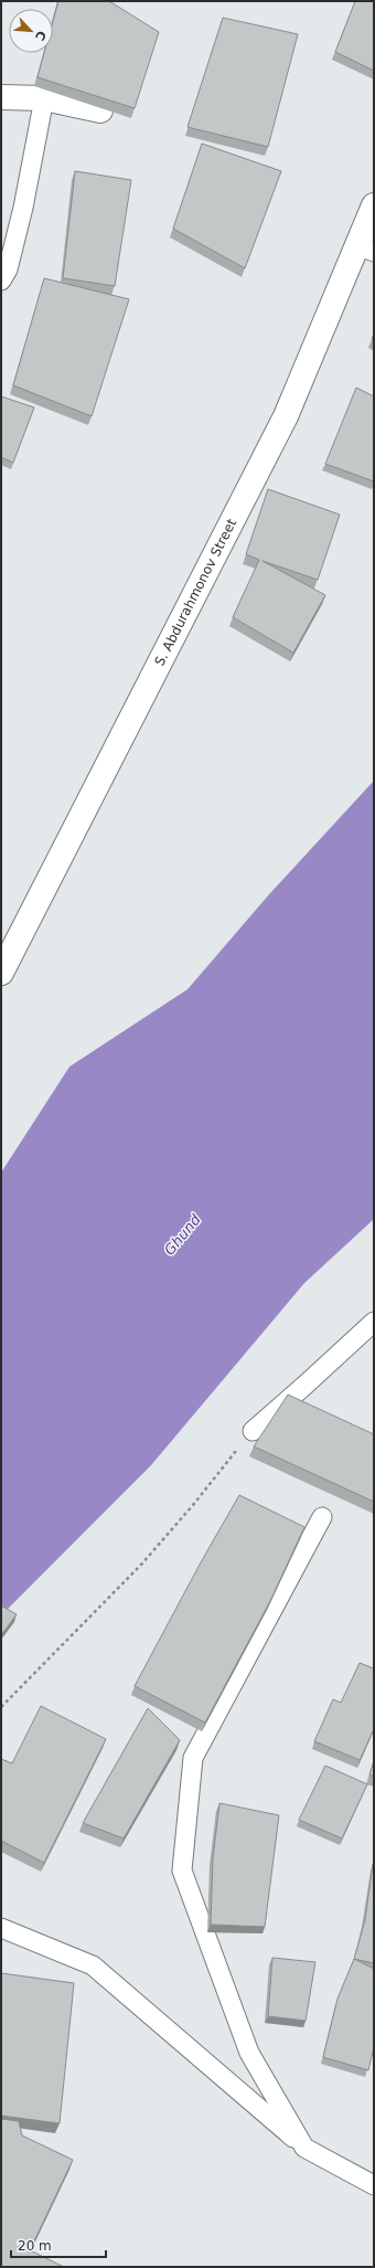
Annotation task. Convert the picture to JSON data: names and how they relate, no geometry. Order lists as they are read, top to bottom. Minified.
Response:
{"streets":{"street":["S. Abdurahmonov Street"]},"water":["Ghund"],"scale_bar":"20 m","north":"bottom right"}
